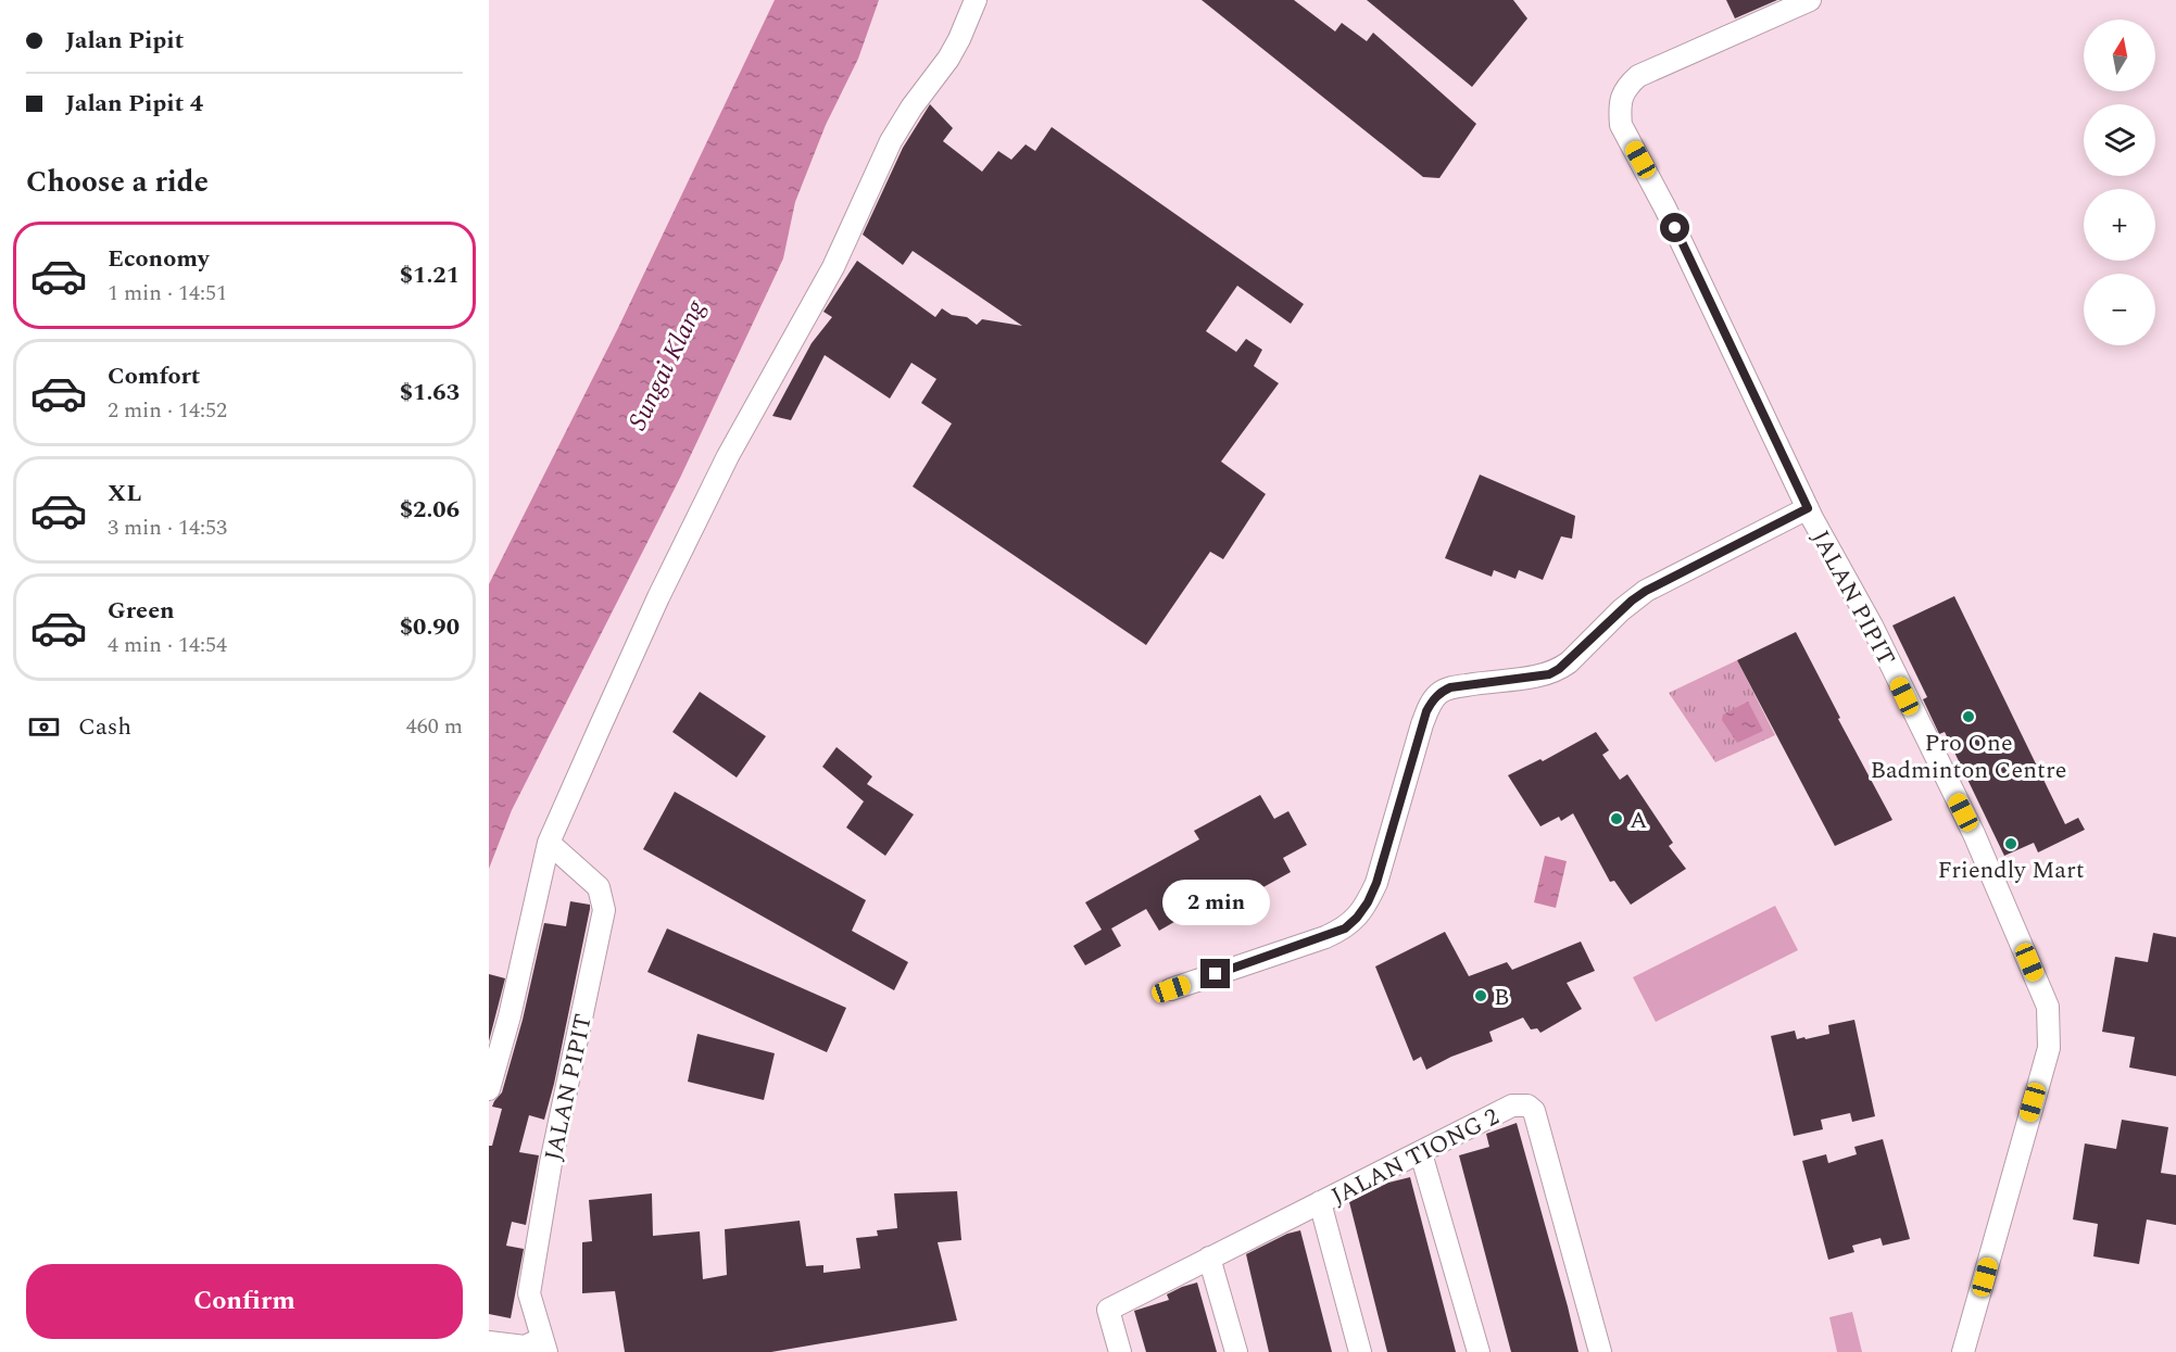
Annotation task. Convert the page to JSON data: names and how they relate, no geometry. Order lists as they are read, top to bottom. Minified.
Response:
{"streets":{"street":["JALAN PIPIT","JALAN TIONG 2"]},"water":["Sungai Klang"],"places":["Pro One Badminton Centre","A","Friendly Mart","B"],"north":"top","page":{"banner":["Jalan Pipit","Jalan Pipit 4"],"map_buttons":["+","−"],"heading":"Choose a ride","list":[{"name":"Economy","note":"1 min · 14:51","value":"$1.21"},{"name":"Comfort","note":"2 min · 14:52","value":"$1.63"},{"name":"XL","note":"3 min · 14:53","value":"$2.06"},{"name":"Green","note":"4 min · 14:54","value":"$0.90"}],"pay":["Cash","460 m"],"bubble":"2 min","buttons":"Confirm"}}
